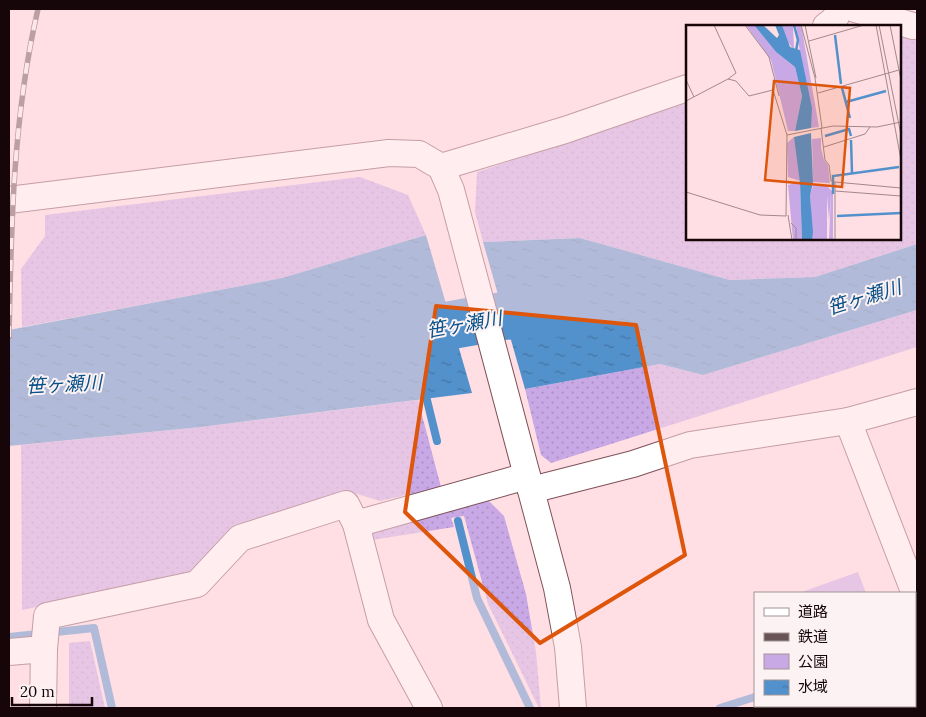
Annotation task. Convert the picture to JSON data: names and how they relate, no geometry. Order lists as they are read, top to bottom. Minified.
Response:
{"water":["笹ヶ瀬川"],"legend":["道路","鉄道","公園","水域"],"scale_bar":"20 m"}
